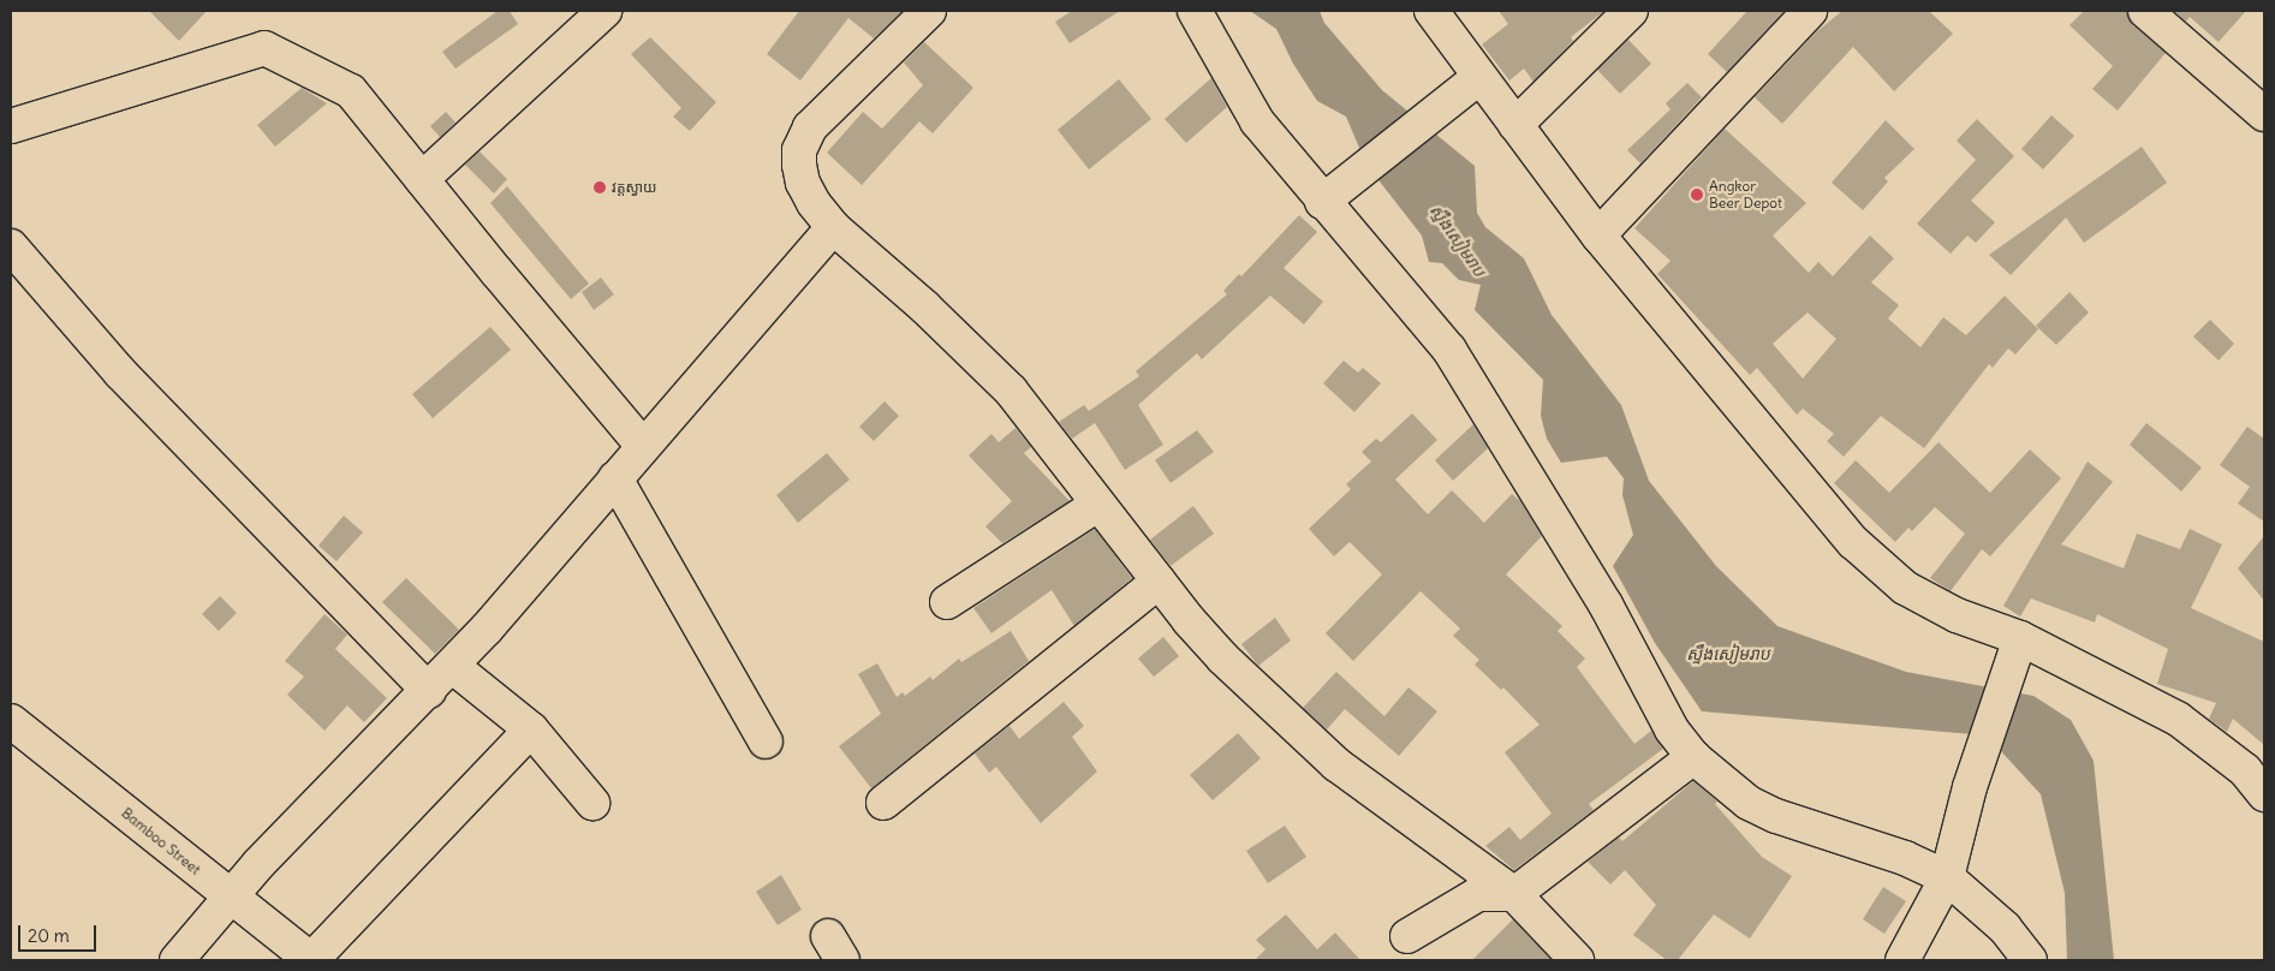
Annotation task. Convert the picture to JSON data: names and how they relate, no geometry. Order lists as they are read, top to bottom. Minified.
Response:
{"streets":{"street":["Bamboo Street"]},"water":["ស្ទឹងសៀមរាប"],"places":["វត្តស្វាយ","Angkor Beer Depot"],"scale_bar":"20 m"}
